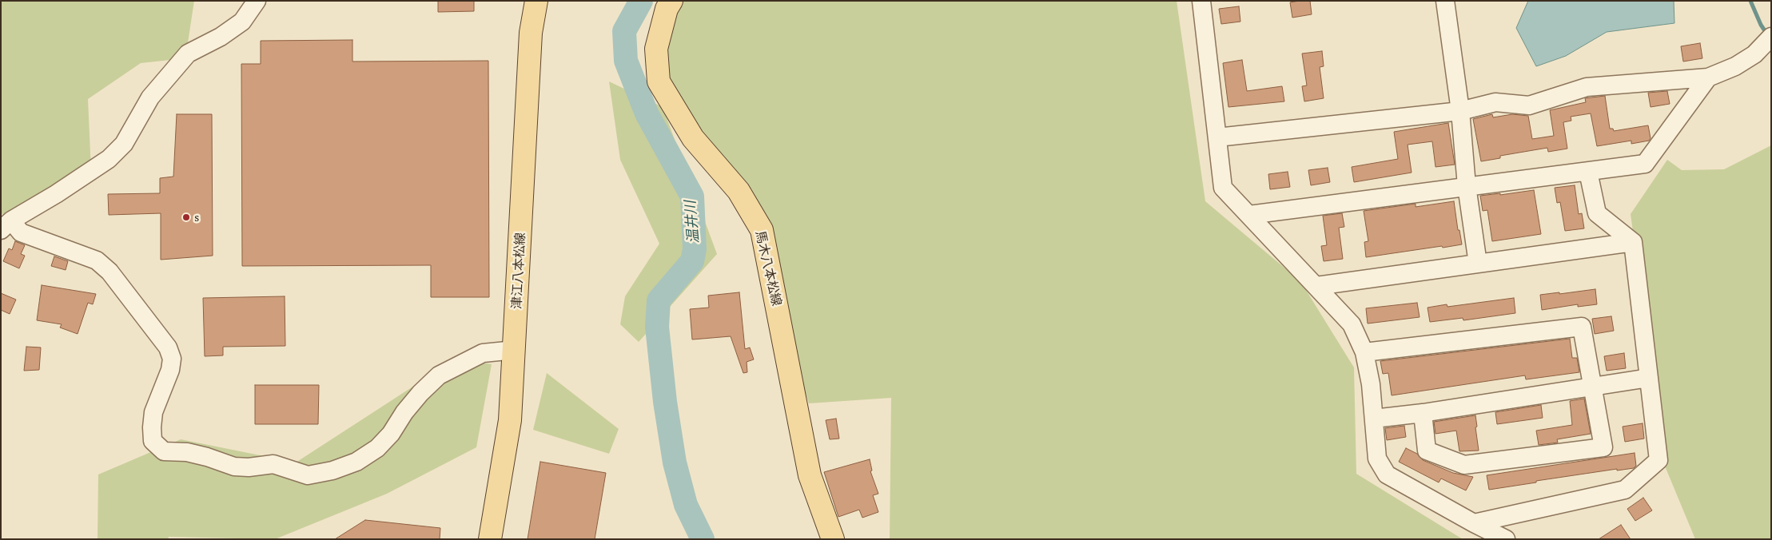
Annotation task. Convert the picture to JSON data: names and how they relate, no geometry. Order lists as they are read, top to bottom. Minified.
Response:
{"streets":{"main road":["馬木八本松線","津江八本松線"]},"water":["温井川"],"places":["s"]}
